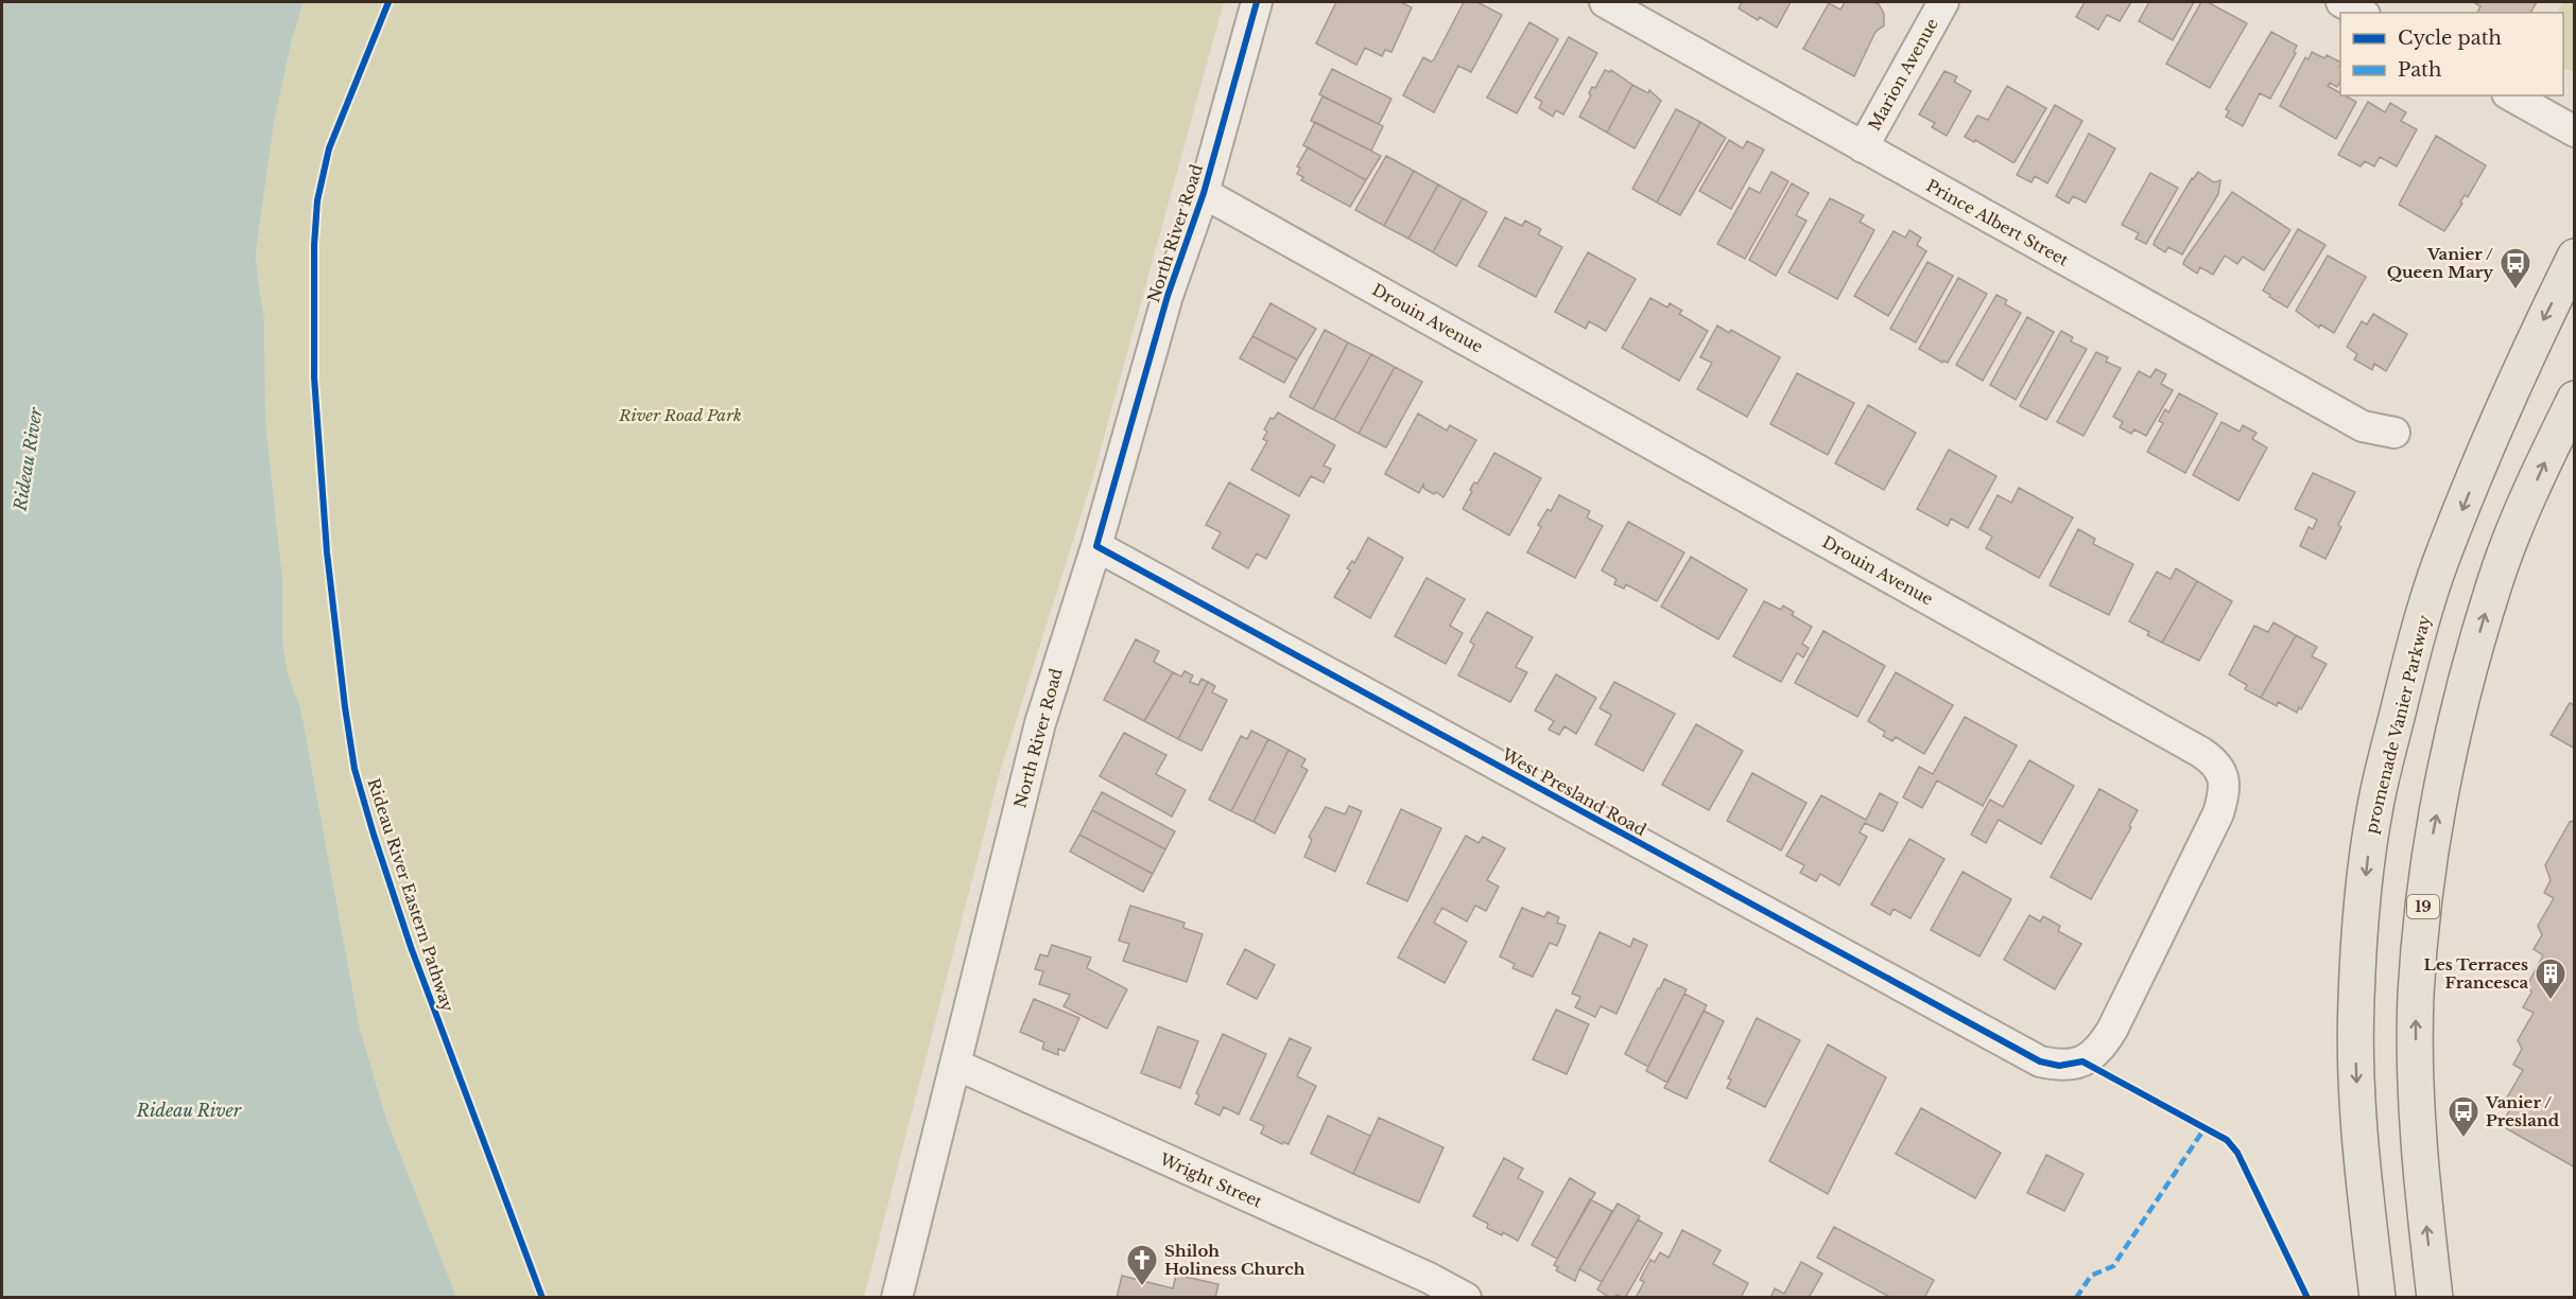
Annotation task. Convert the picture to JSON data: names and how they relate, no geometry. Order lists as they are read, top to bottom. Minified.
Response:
{"streets":{"main road":["promenade Vanier Parkway","19"],"street":["Marion Avenue","Prince Albert Street","North River Road","Drouin Avenue","West Presland Road","Wright Street"],"cycle path":["Rideau River Eastern Pathway"]},"crossings":[["Marion Avenue","Prince Albert Street"],["North River Road","Drouin Avenue"],["North River Road","West Presland Road"],["North River Road","Wright Street"],["Drouin Avenue","West Presland Road"]],"water":["Rideau River"],"parks":["River Road Park"],"places":{"bus stop":["Vanier / Queen Mary","Vanier / Presland"],"building":["Les Terraces Francesca"],"church":["Shiloh Holiness Church"]},"legend":["Cycle path","Path"]}
